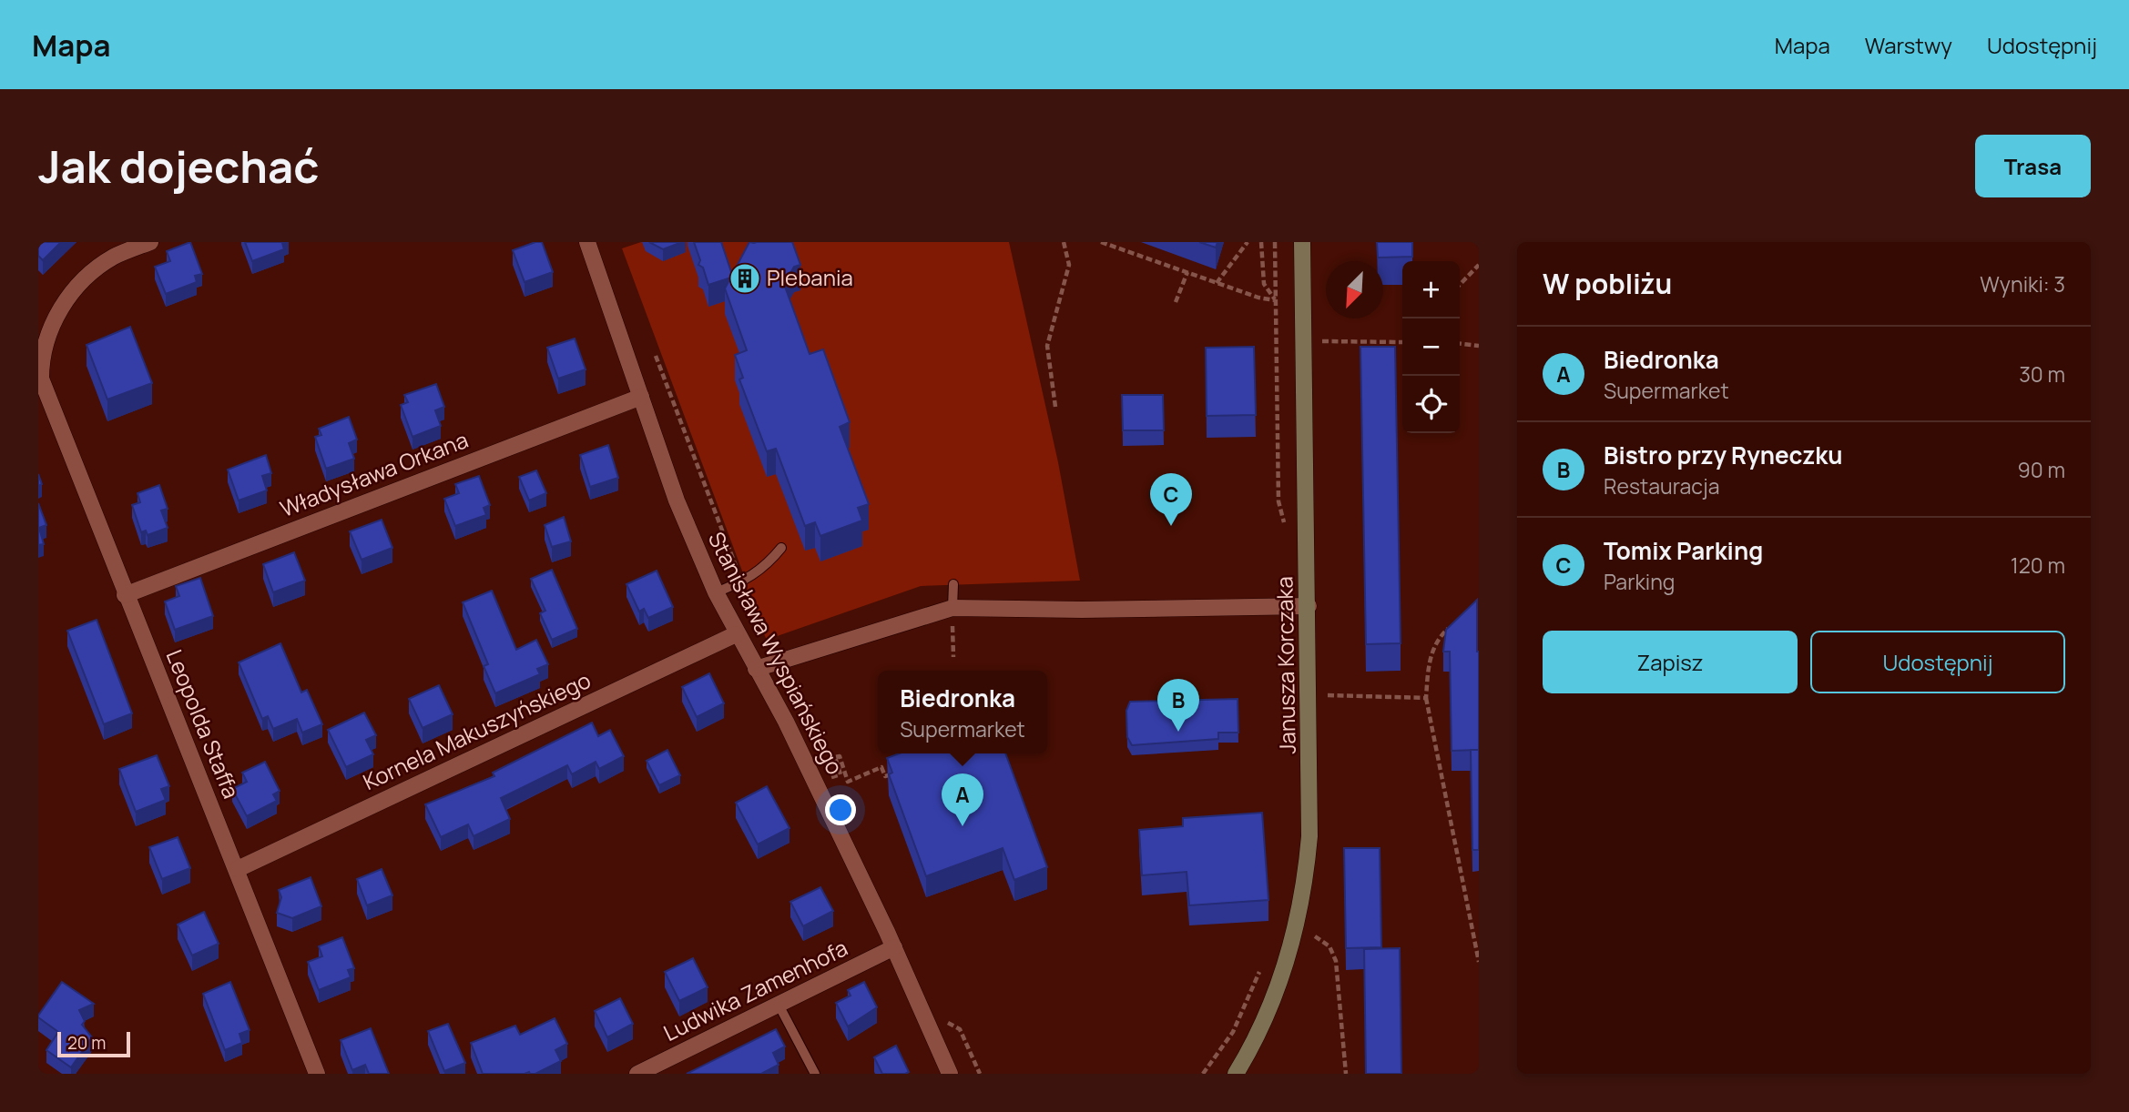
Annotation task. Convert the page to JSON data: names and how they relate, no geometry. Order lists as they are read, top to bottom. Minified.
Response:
{"streets":{"street":["Władysława Orkana","Stanisława Wyspiańskiego","Janusza Korczaka","Leopolda Staffa","Kornela Makuszyńskiego","Ludwika Zamenhofa"]},"crossings":[["Władysława Orkana","Stanisława Wyspiańskiego"],["Władysława Orkana","Leopolda Staffa"],["Stanisława Wyspiańskiego","Kornela Makuszyńskiego"],["Stanisława Wyspiańskiego","Ludwika Zamenhofa"],["Leopolda Staffa","Kornela Makuszyńskiego"]],"places":{"building":["Plebania"]},"scale_bar":"20 m","north":"bottom left","page":{"header":"Mapa","nav":["Mapa","Warstwy","Udostępnij"],"buttons":["Trasa",["Zapisz","Udostępnij"]],"title":"Jak dojechać","heading":["W pobliżu","Wyniki: 3"],"map_buttons":["+","−"],"list":[{"mark":"A","name":"Biedronka","note":"Supermarket","value":"30 m"},{"mark":"B","name":"Bistro przy Ryneczku","note":"Restauracja","value":"90 m"},{"mark":"C","name":"Tomix Parking","note":"Parking","value":"120 m"}],"pins":["C","B","A"],"popup":["Biedronka","Supermarket"],"scale":"20 m"}}
